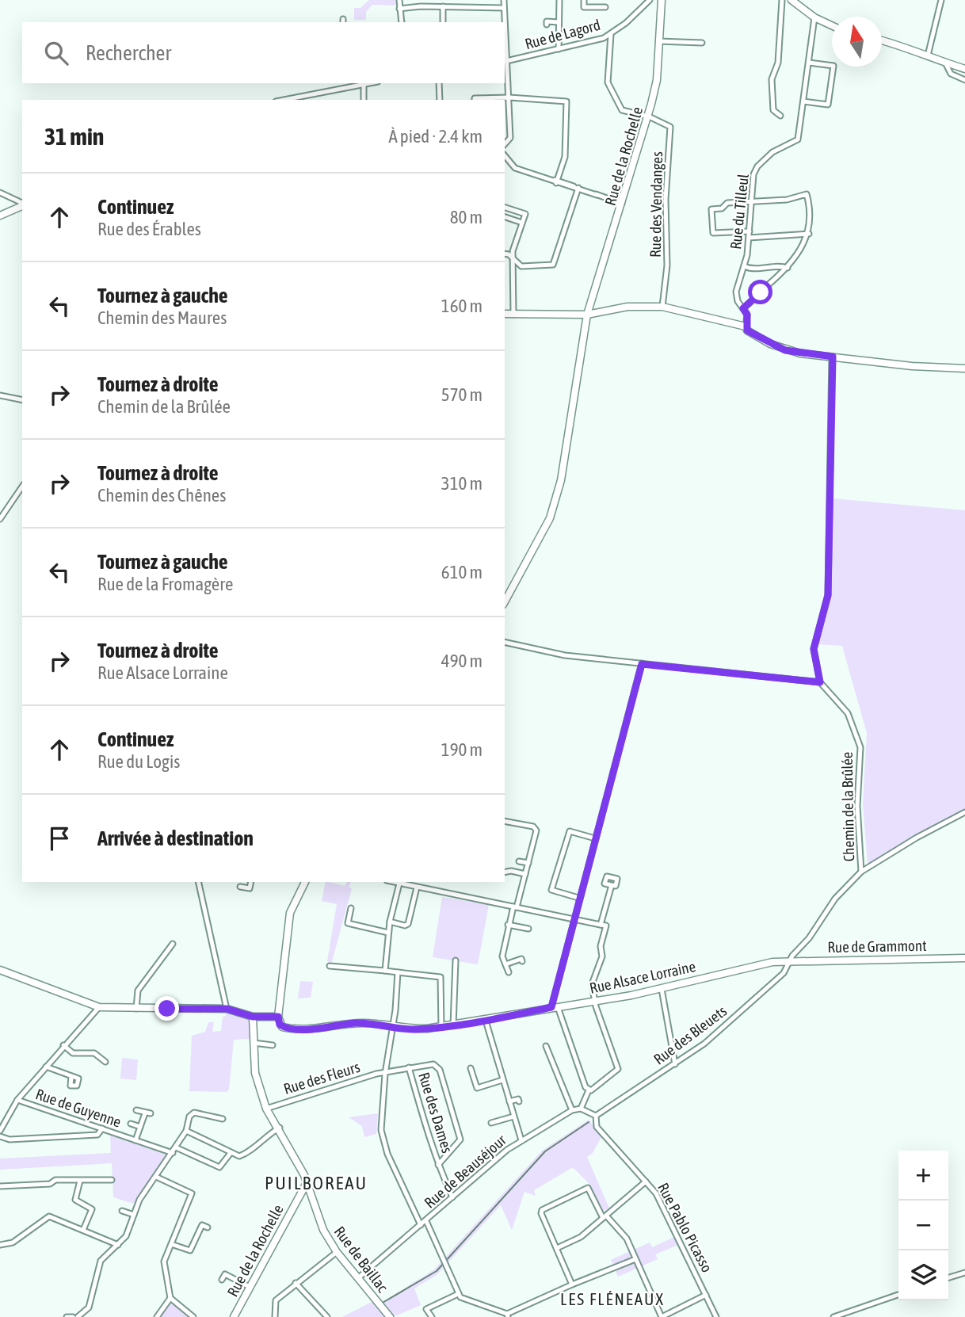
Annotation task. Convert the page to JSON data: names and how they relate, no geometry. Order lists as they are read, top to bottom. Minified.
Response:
{"streets":{"street":["Rue de Lagord","Rue de la Rochelle","Rue des Vendanges","Rue du Tilleul","Chemin de la Brûlée","Rue de Grammont","Rue Alsace Lorraine","Rue des Bleuets","Rue des Fleurs","Rue de Guyenne","Rue des Dames","Rue de Beauséjour","Rue Pablo Picasso","Rue de Baillac"]},"crossings":[["Rue de la Rochelle","Rue des Vendanges"],["Rue de la Rochelle","Rue de Baillac"],["Chemin de la Brûlée","Rue des Bleuets"],["Rue de Grammont","Rue Alsace Lorraine"],["Rue de Grammont","Rue des Bleuets"],["Rue Alsace Lorraine","Rue des Bleuets"],["Rue des Bleuets","Rue Pablo Picasso"],["Rue des Fleurs","Rue des Dames"],["Rue des Fleurs","Rue de Baillac"],["Rue des Dames","Rue de Beauséjour"],["Rue de Beauséjour","Rue de Baillac"]],"districts":["PUILBOREAU","LES FLÉNEAUX"],"north":"top","page":{"search":"Rechercher","heading":["31 min","À pied · 2.4 km"],"list":[["Continuez","Rue des Érables","80 m"],["Tournez à gauche","Chemin des Maures","160 m"],["Tournez à droite","Chemin de la Brûlée","570 m"],["Tournez à droite","Chemin des Chênes","310 m"],["Tournez à gauche","Rue de la Fromagère","610 m"],["Tournez à droite","Rue Alsace Lorraine","490 m"],["Continuez","Rue du Logis","190 m"],"Arrivée à destination"],"map_buttons":["+","−"]}}
